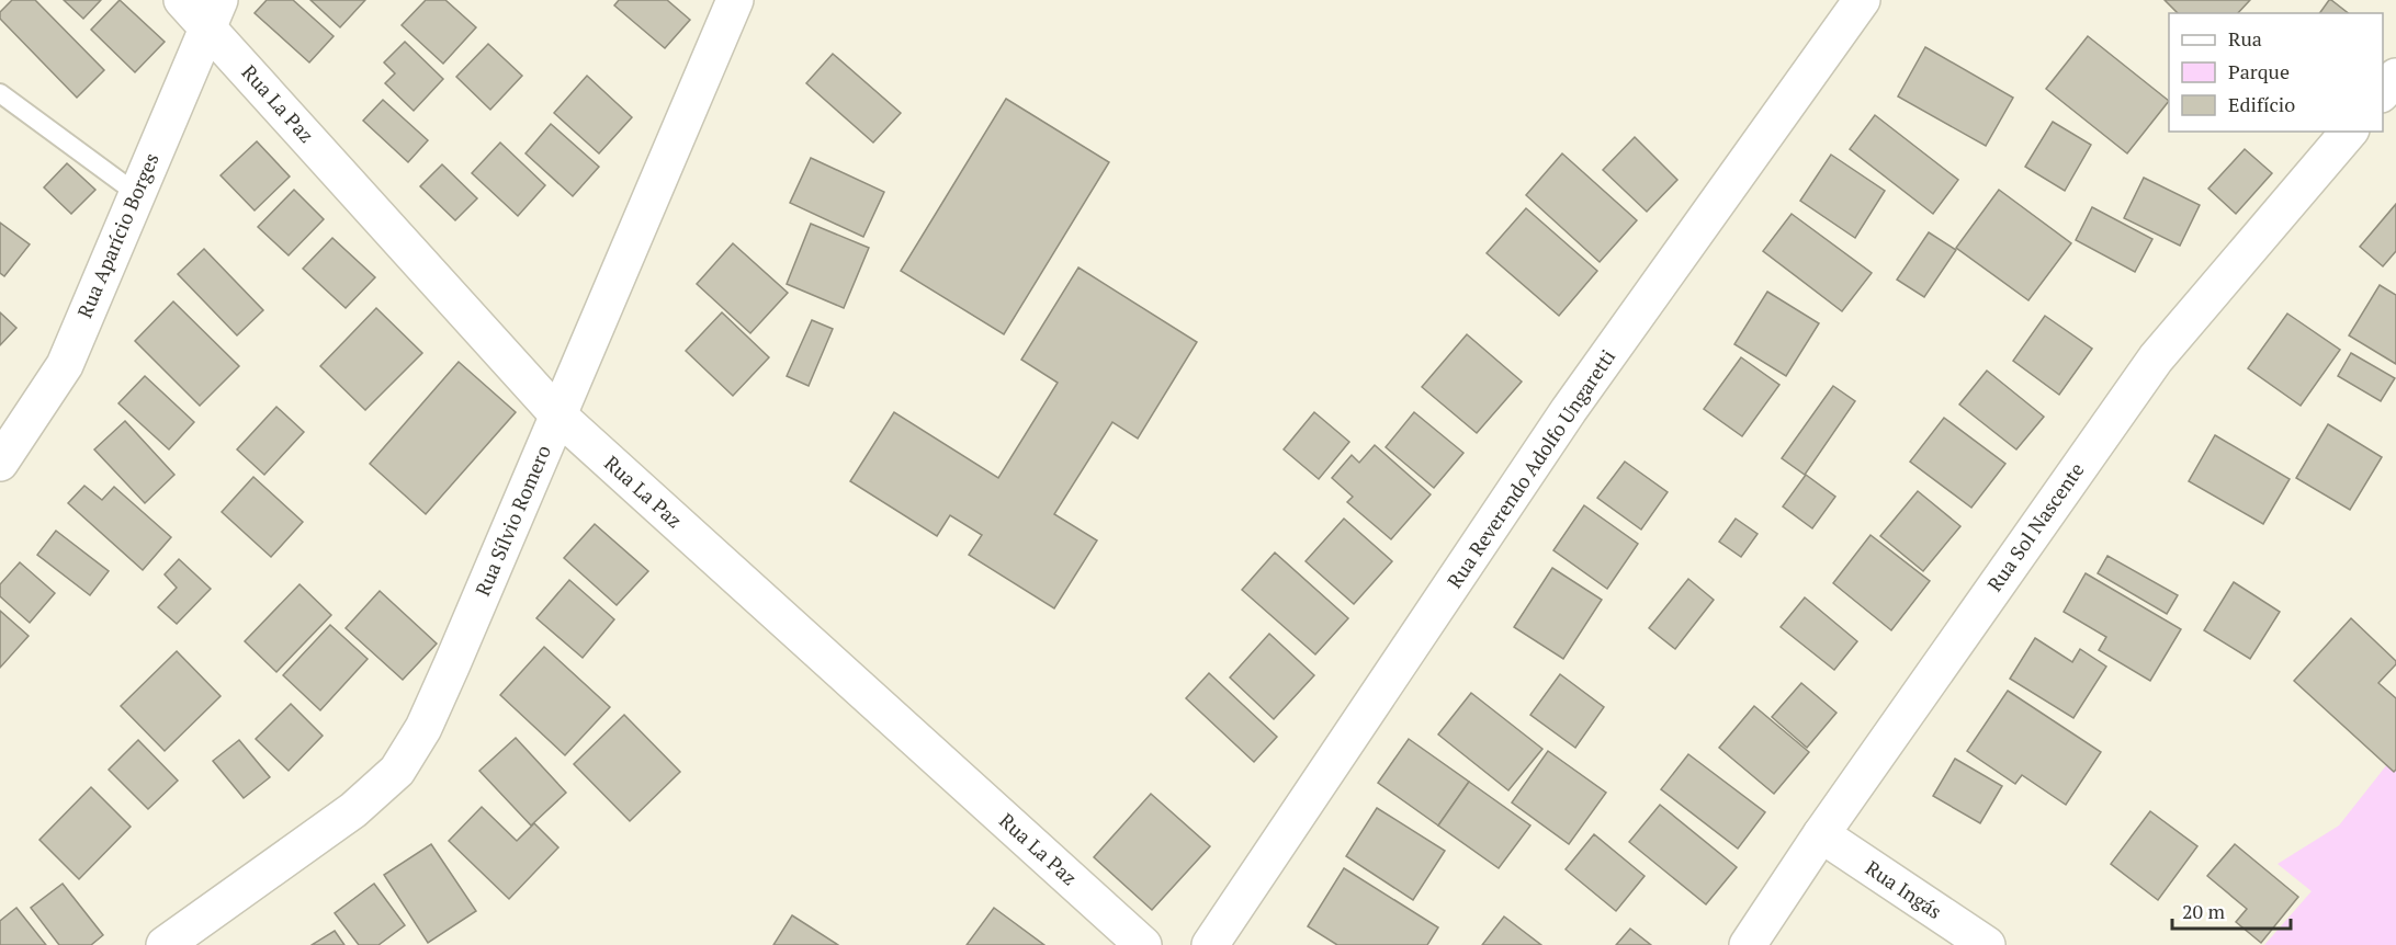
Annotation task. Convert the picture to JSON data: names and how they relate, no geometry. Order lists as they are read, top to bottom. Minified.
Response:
{"streets":{"street":["Rua La Paz","Rua Aparício Borges","Rua Reverendo Adolfo Ungaretti","Rua Sílvio Romero","Rua Sol Nascente","Rua Ingás"]},"crossings":[["Rua La Paz","Rua Aparício Borges"],["Rua La Paz","Rua Sílvio Romero"],["Rua Sol Nascente","Rua Ingás"]],"legend":["Rua","Parque","Edifício"],"scale_bar":"20 m"}
